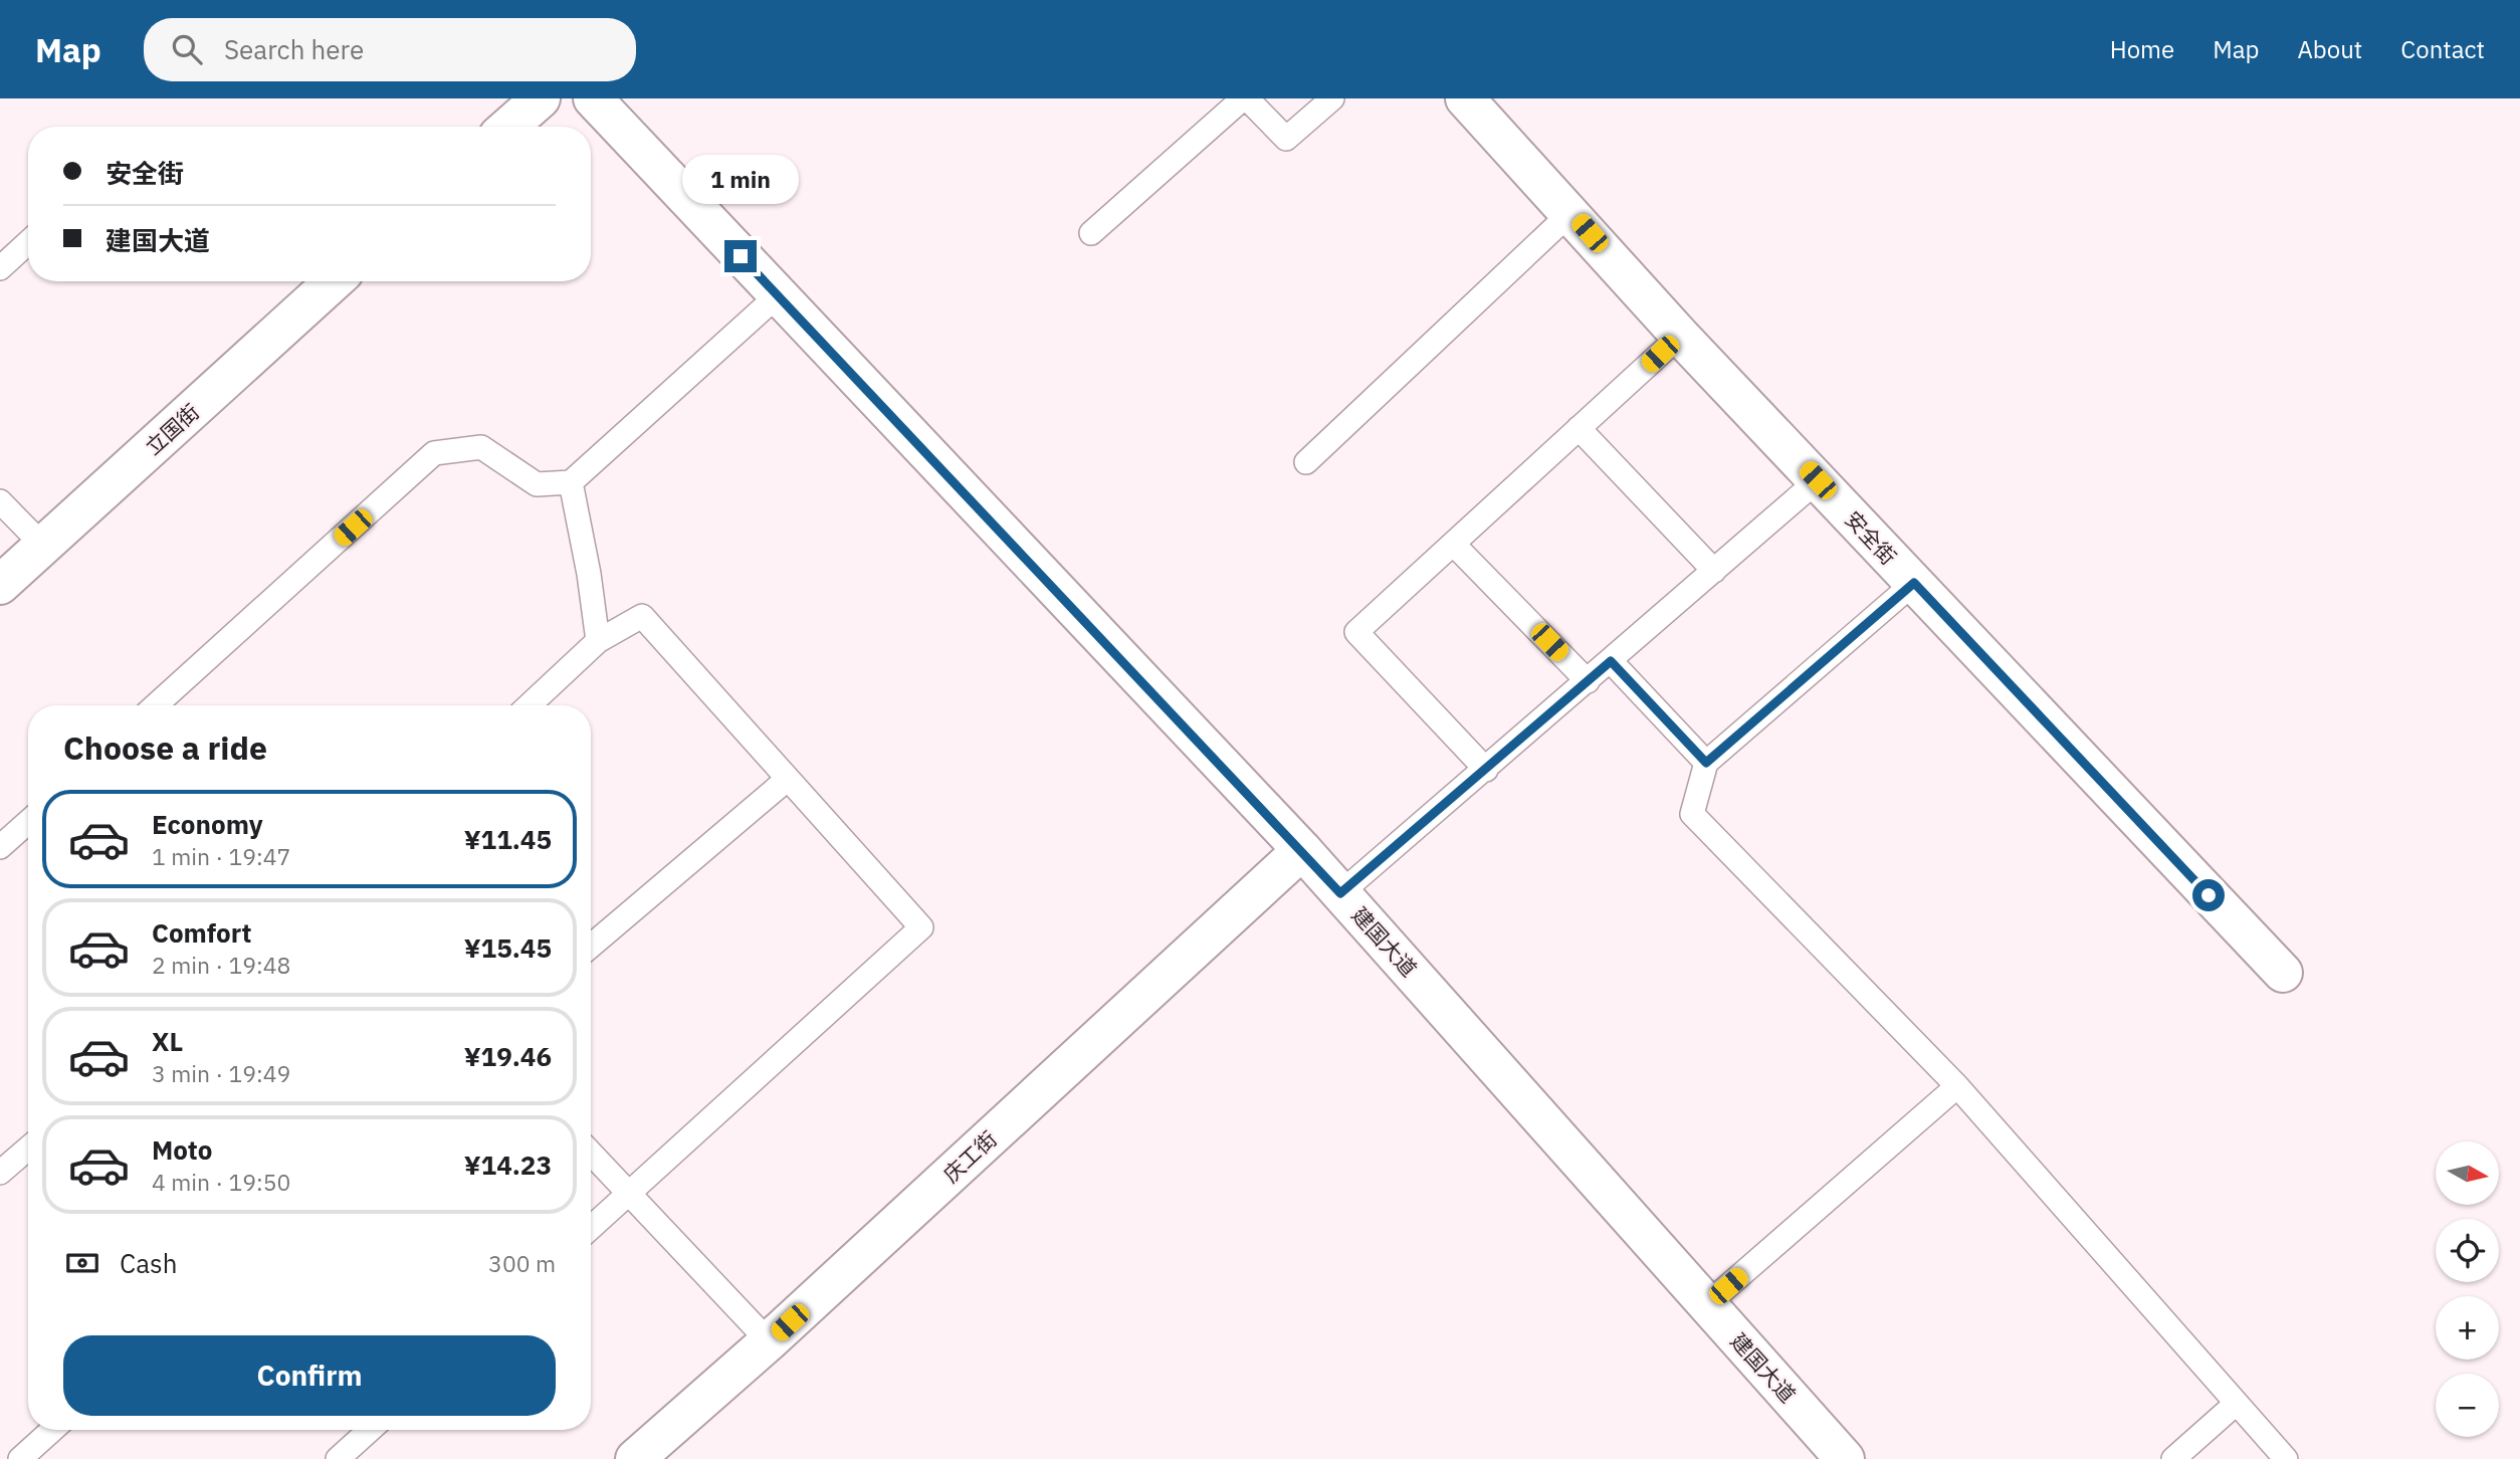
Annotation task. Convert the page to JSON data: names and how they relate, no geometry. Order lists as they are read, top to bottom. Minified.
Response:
{"streets":{"street":["立国街","安全街","建国大道","庆工街"]},"crossings":[["建国大道","庆工街"]],"north":"right","page":{"header":"Map","search":"Search here","nav":["Home","Map","About","Contact"],"banner":["安全街","建国大道"],"bubble":"1 min","heading":"Choose a ride","list":[{"name":"Economy","note":"1 min · 19:47","value":"¥11.45"},{"name":"Comfort","note":"2 min · 19:48","value":"¥15.45"},{"name":"XL","note":"3 min · 19:49","value":"¥19.46"},{"name":"Moto","note":"4 min · 19:50","value":"¥14.23"}],"map_buttons":["+","−"],"pay":["Cash","300 m"],"buttons":"Confirm"}}
